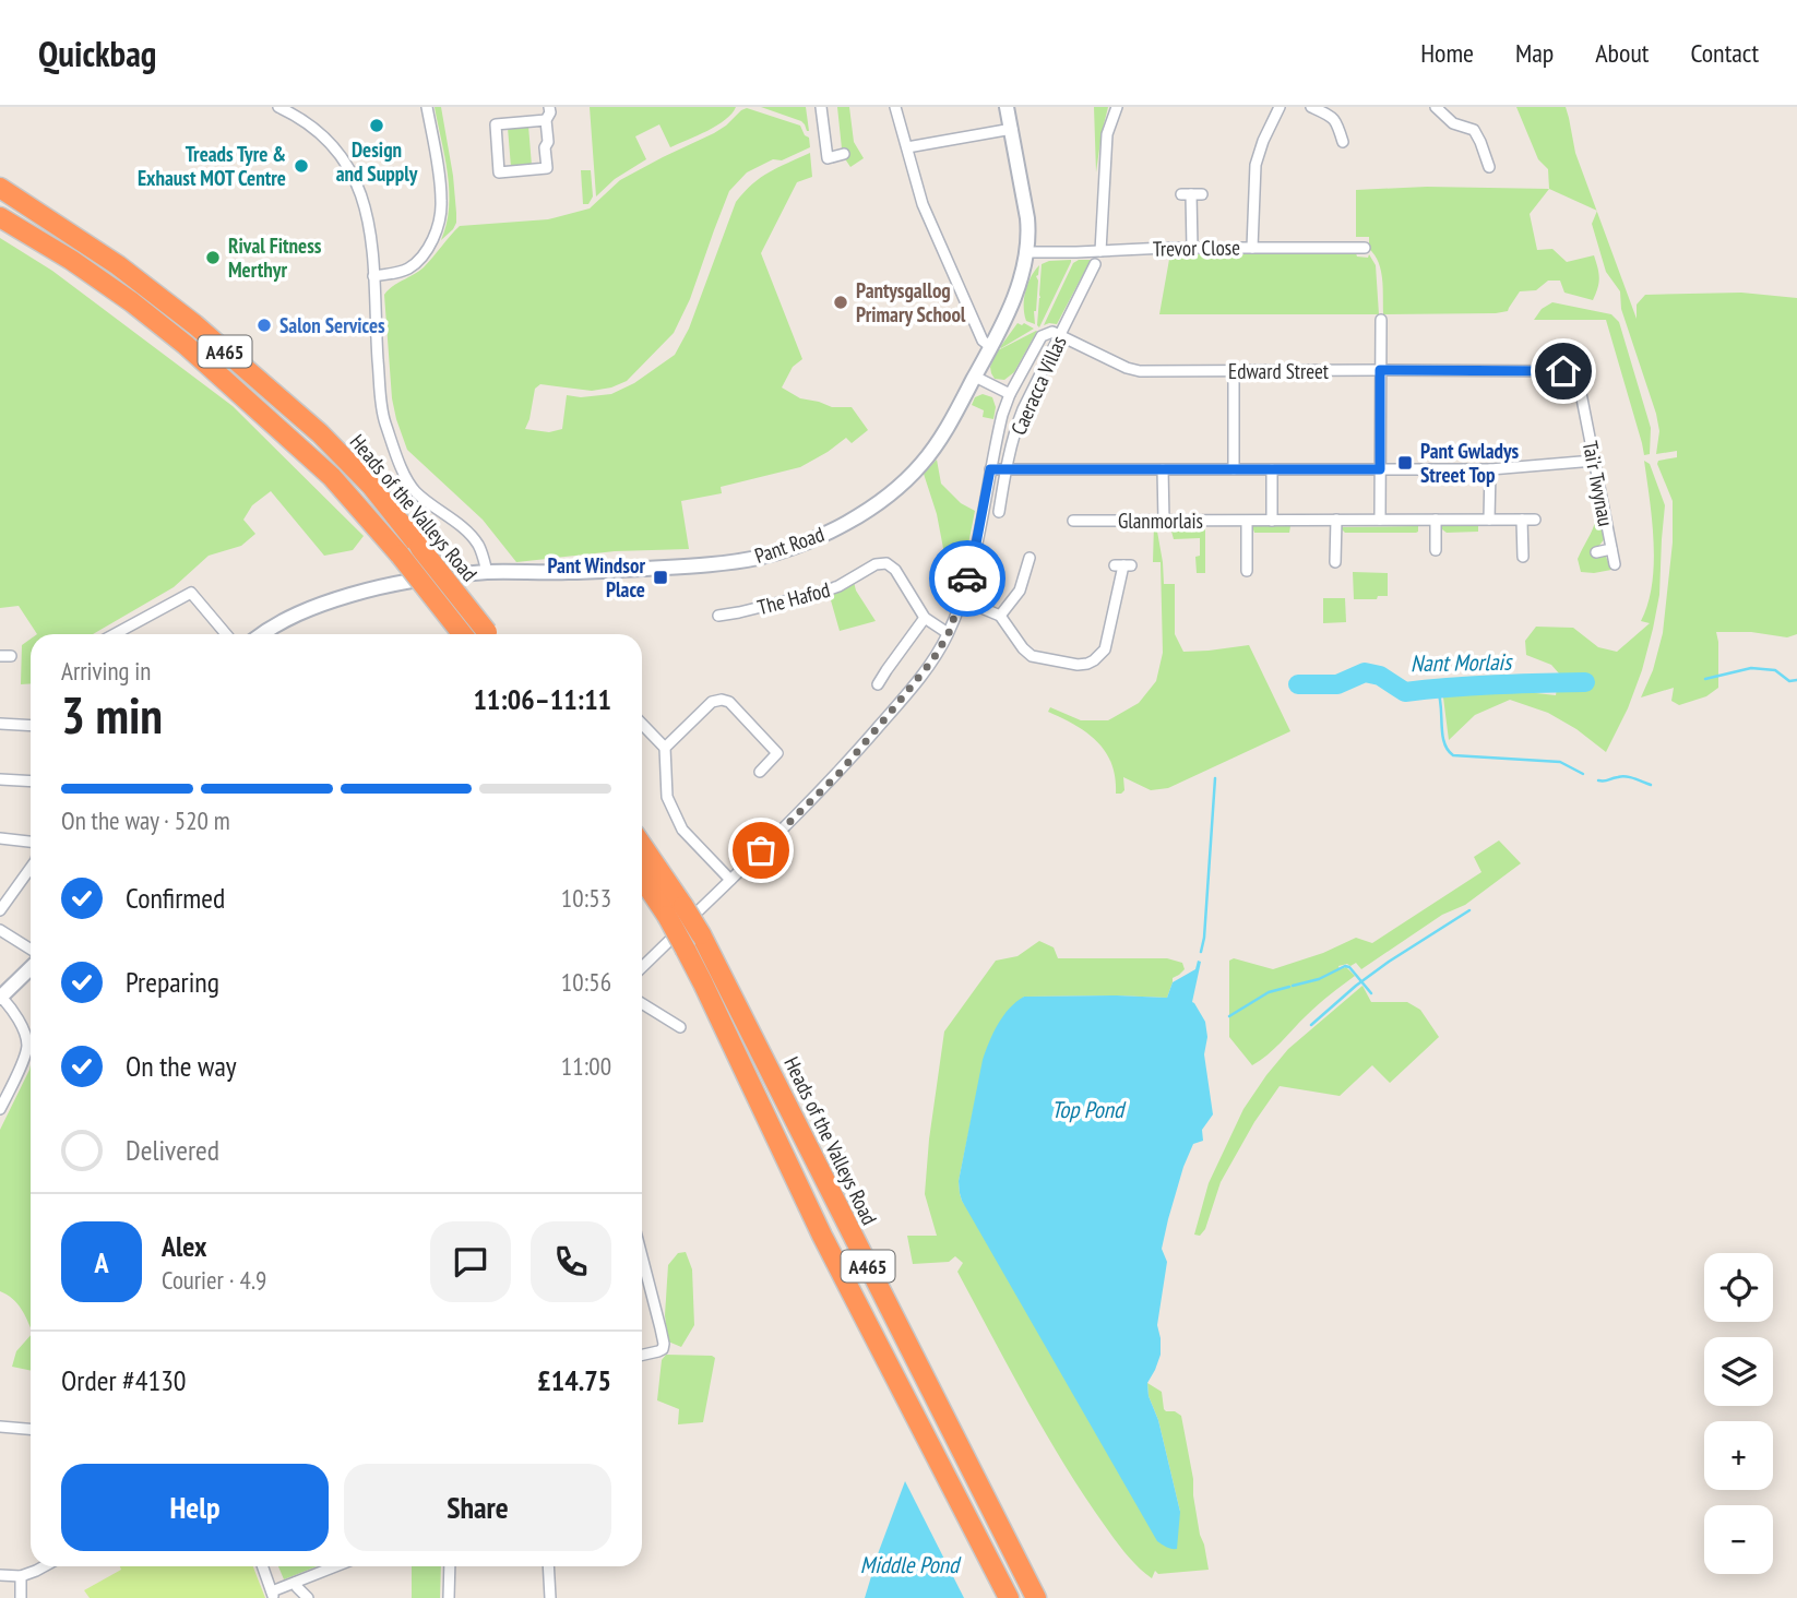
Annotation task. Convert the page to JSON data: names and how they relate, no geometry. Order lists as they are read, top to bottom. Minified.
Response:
{"streets":{"highway":["A465","Heads of the Valleys Road"],"street":["Trevor Close","Edward Street","Caeracca Villas","Tai'r Twynau","Glanmorlais","Pant Road","The Hafod"]},"crossings":[["Trevor Close","Pant Road"],["Edward Street","Caeracca Villas"],["Edward Street","Tai'r Twynau"]],"water":["Nant Morlais","Top Pond","Middle Pond"],"places":{"other":["Design and Supply","Treads Tyre & Exhaust MOT Centre","Rival Fitness Merthyr","Pantysgallog Primary School","Salon Services"],"transit":["Pant Gwladys Street Top","Pant Windsor Place"]},"page":{"header":"Quickbag","nav":["Home","Map","About","Contact"],"heading":["3 min","Arriving in","11:06–11:11"],"panel":["Alex","Courier · 4.9","Order #4130","£14.75"],"bar":"On the way · 520 m","list":[["Confirmed","10:53"],["Preparing","10:56"],["On the way","11:00"],"Delivered"],"round":"A","map_buttons":["+","−"],"buttons":["Help","Share"]}}
